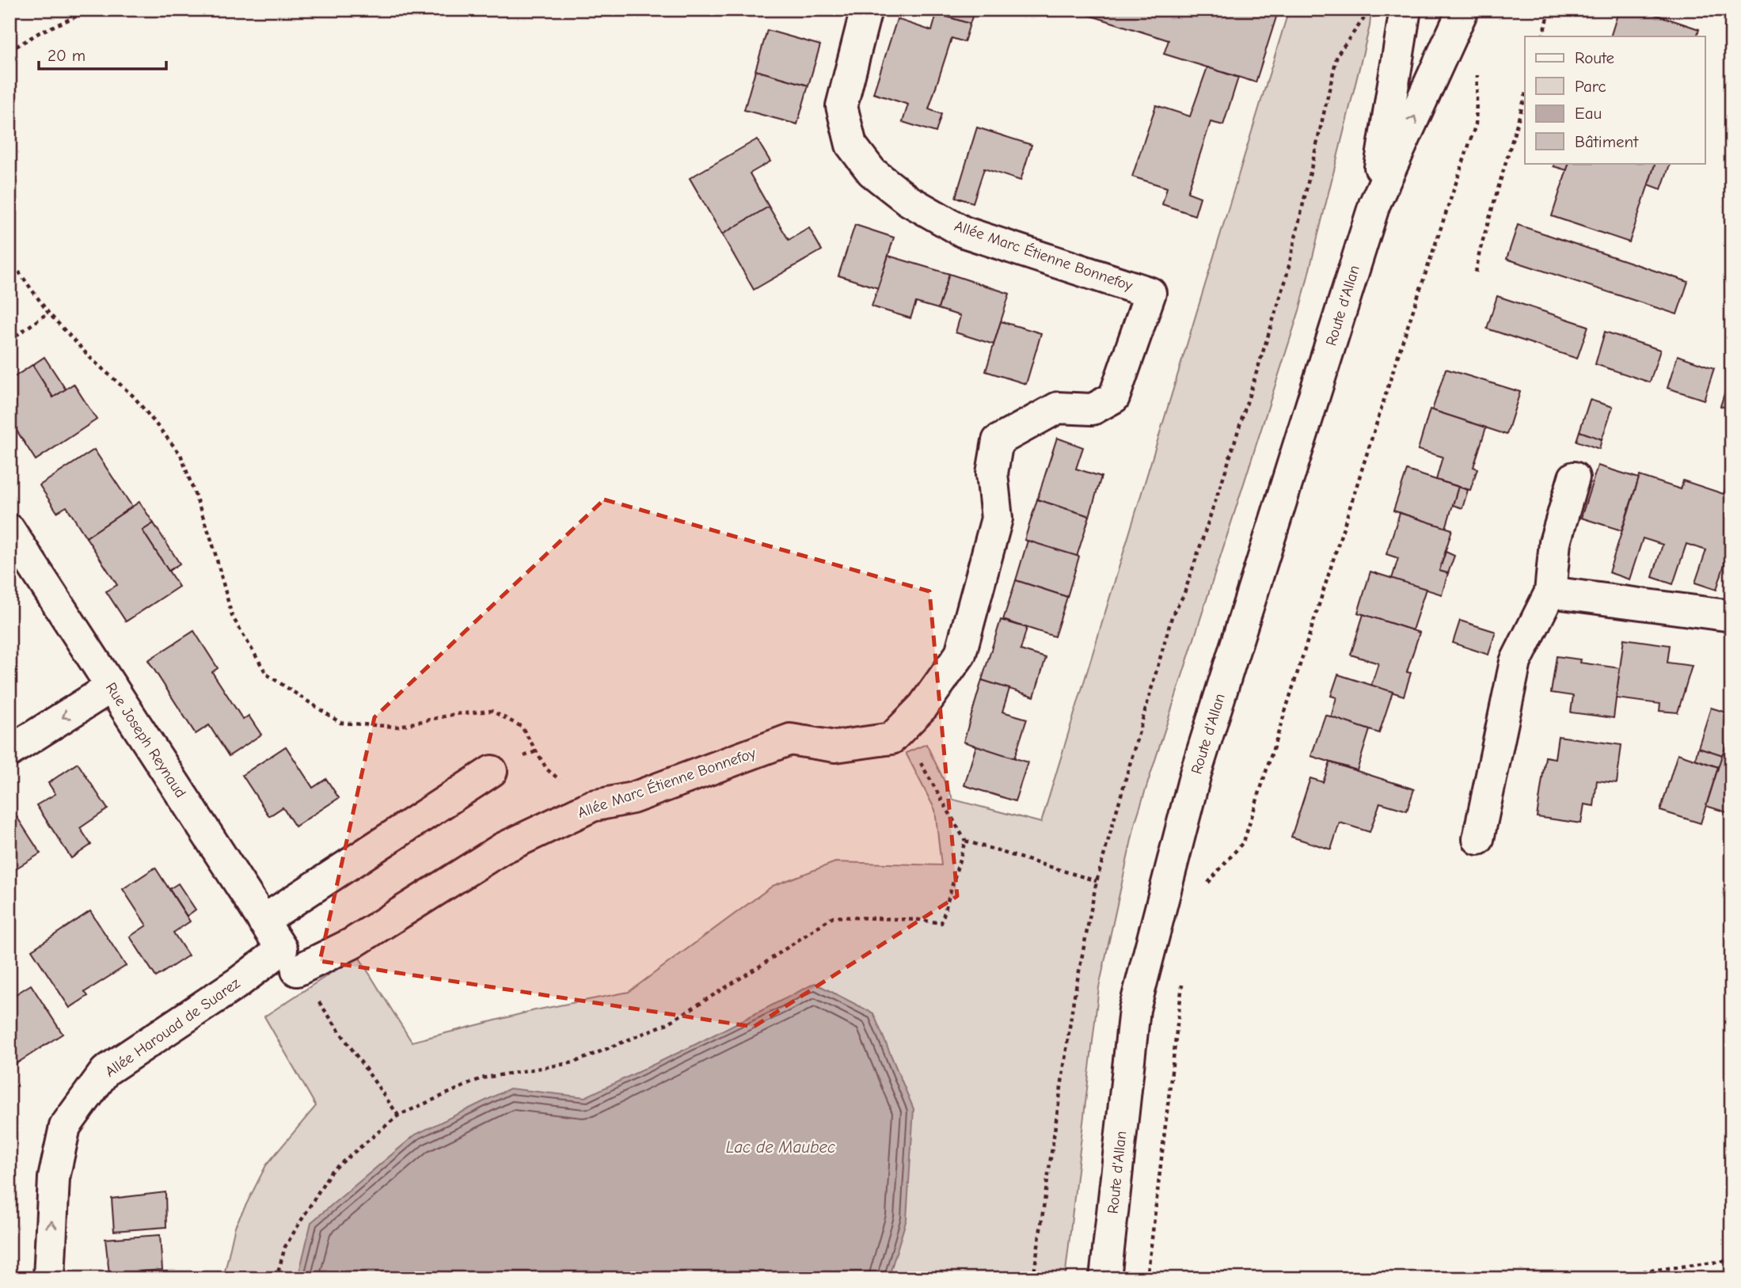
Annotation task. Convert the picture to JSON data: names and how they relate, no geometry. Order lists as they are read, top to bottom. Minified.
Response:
{"streets":{"street":["Allée Marc Étienne Bonnefoy","Route d'Allan","Rue Joseph Reynaud","Allée Harouad de Suarez"]},"crossings":[["Allée Marc Étienne Bonnefoy","Rue Joseph Reynaud"],["Allée Marc Étienne Bonnefoy","Allée Harouad de Suarez"],["Rue Joseph Reynaud","Allée Harouad de Suarez"]],"one_way":["Allée Harouad de Suarez"],"water":["Lac de Maubec"],"legend":["Route","Parc","Eau","Bâtiment"],"scale_bar":"20 m"}
